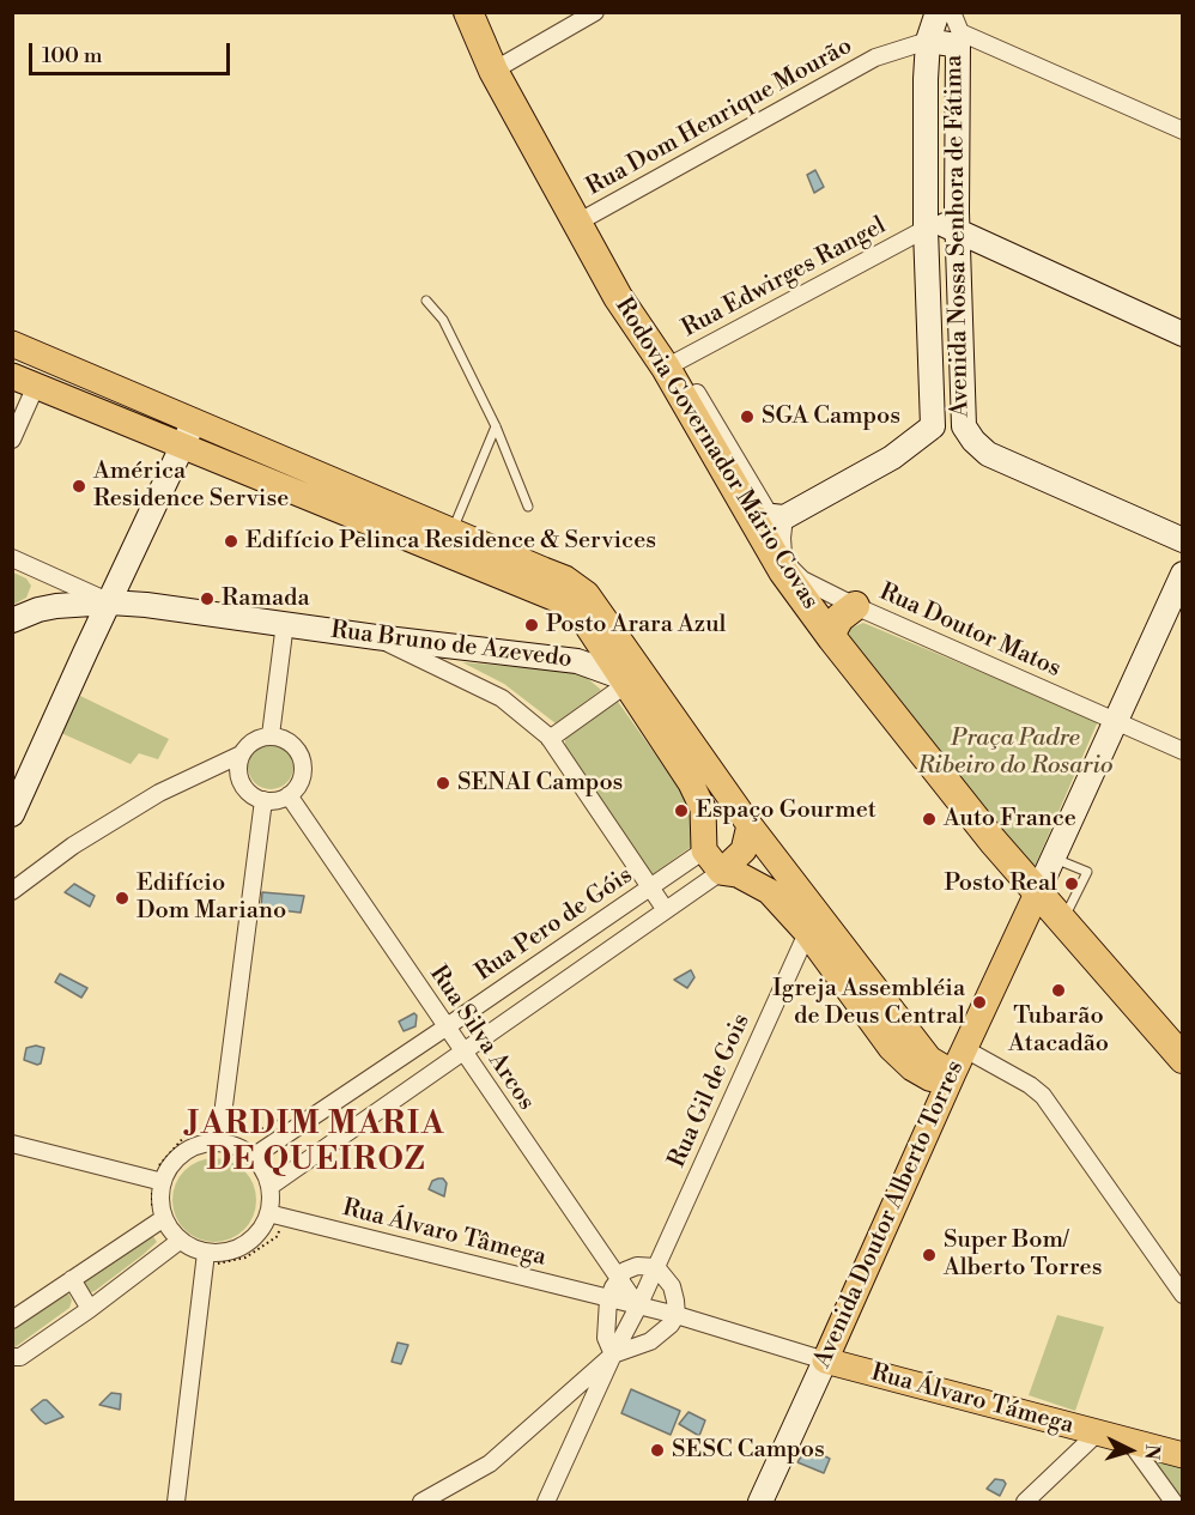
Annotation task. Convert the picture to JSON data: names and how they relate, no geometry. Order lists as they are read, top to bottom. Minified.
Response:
{"streets":{"highway":["Rodovia Governador Mário Covas"],"main road":["Avenida Nossa Senhora de Fátima","Rua Bruno de Azevedo","Avenida Doutor Alberto Torres","Rua Álvaro Támega"],"street":["Rua Dom Henrique Mourão","Rua Edwirges Rangel","Rua Doutor Matos","Rua Pero de Góis","Rua Silva Arcos","Rua Gil de Gois","Rua Álvaro Tâmega"]},"crossings":[["Rua Dom Henrique Mourão","Avenida Nossa Senhora de Fátima"],["Rua Dom Henrique Mourão","Rodovia Governador Mário Covas"],["Avenida Nossa Senhora de Fátima","Rua Edwirges Rangel"],["Rua Edwirges Rangel","Rodovia Governador Mário Covas"],["Rodovia Governador Mário Covas","Rua Doutor Matos"],["Rodovia Governador Mário Covas","Avenida Doutor Alberto Torres"],["Rua Doutor Matos","Avenida Doutor Alberto Torres"],["Rua Pero de Góis","Rua Silva Arcos"],["Rua Pero de Góis","Rua Álvaro Tâmega"],["Rua Silva Arcos","Rua Gil de Gois"],["Rua Silva Arcos","Rua Álvaro Támega"],["Rua Gil de Gois","Rua Álvaro Támega"],["Avenida Doutor Alberto Torres","Rua Álvaro Támega"],["Rua Álvaro Tâmega","Rua Álvaro Támega"]],"districts":["JARDIM MARIA DE QUEIROZ"],"parks":["Praça Padre Ribeiro do Rosario"],"places":["SGA Campos","América Residence Servise","Edifício Pelinca Residence & Services","Ramada","Posto Arara Azul","SENAI Campos","Espaço Gourmet","Auto France","Posto Real","Edifício Dom Mariano","Tubarão Atacadão","Igreja Assembléia de Deus Central","Super Bom/ Alberto Torres","SESC Campos"],"scale_bar":"100 m","north":"right"}
